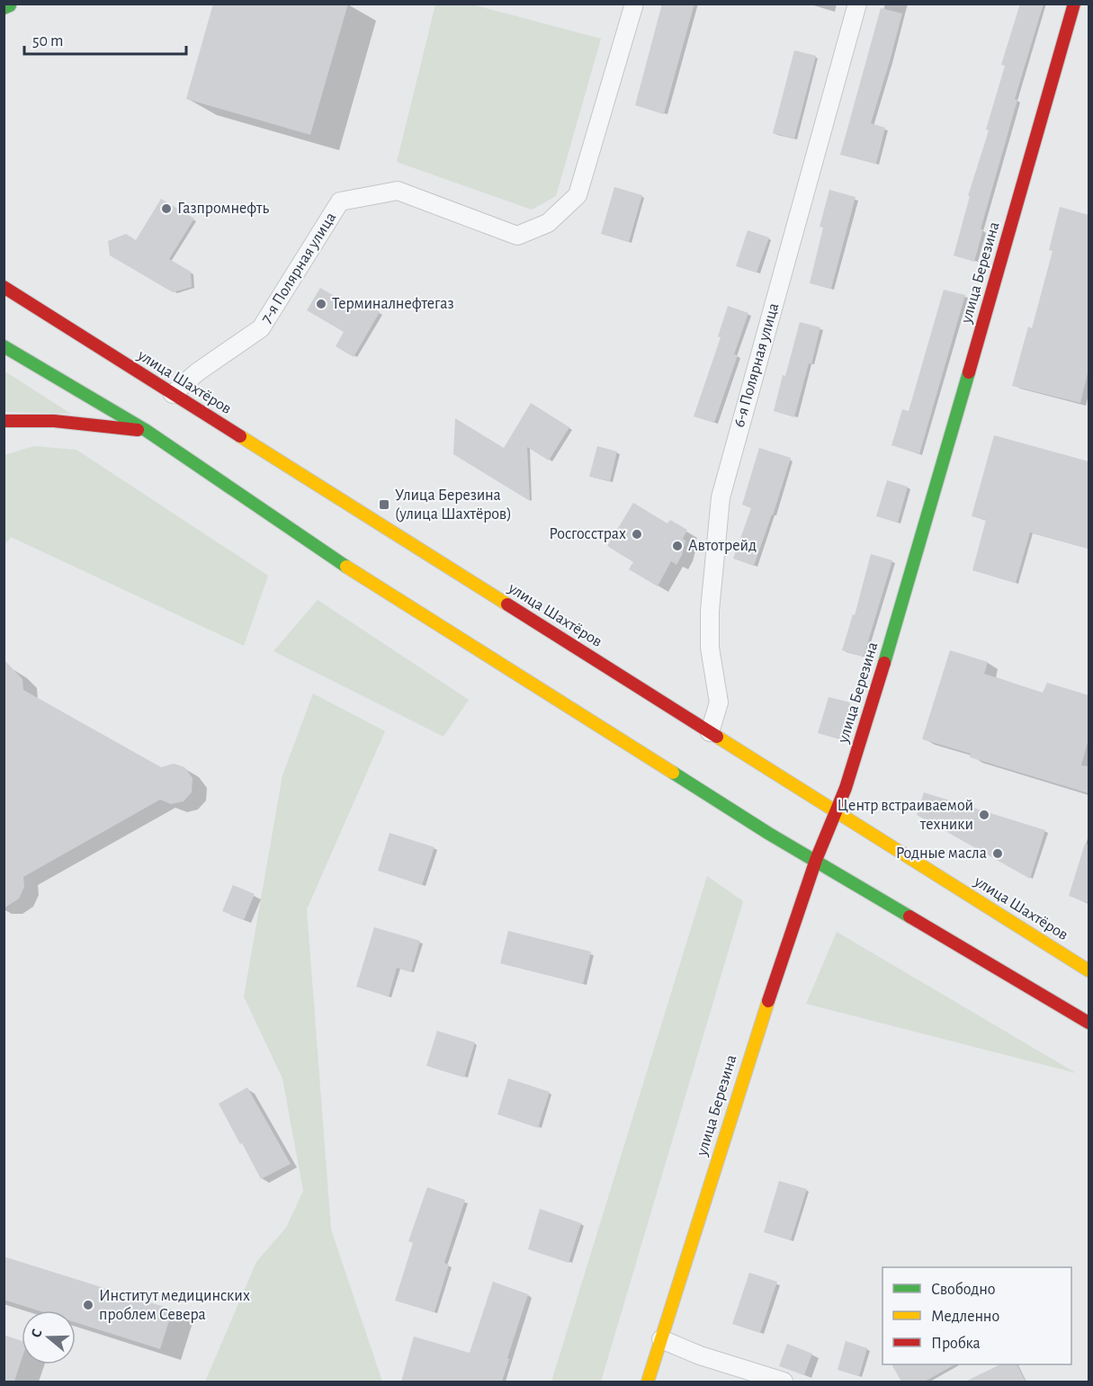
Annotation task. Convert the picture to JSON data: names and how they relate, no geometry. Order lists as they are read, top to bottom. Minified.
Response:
{"streets":{"main road":["улица Березина","улица Шахтёров"],"street":["7-я Полярная улица","6-я Полярная улица"]},"crossings":[["7-я Полярная улица","улица Шахтёров"],["улица Березина","улица Шахтёров"],["6-я Полярная улица","улица Шахтёров"]],"places":{"other":["Газпромнефть","Терминалнефтегаз","Росгосстрах","Автотрейд","Центр встраиваемой техники","Родные масла","Институт медицинских проблем Севера"],"transit":["Улица Березина (улица Шахтёров)"]},"legend":["Свободно","Медленно","Пробка"],"scale_bar":"50 m","north":"left"}
